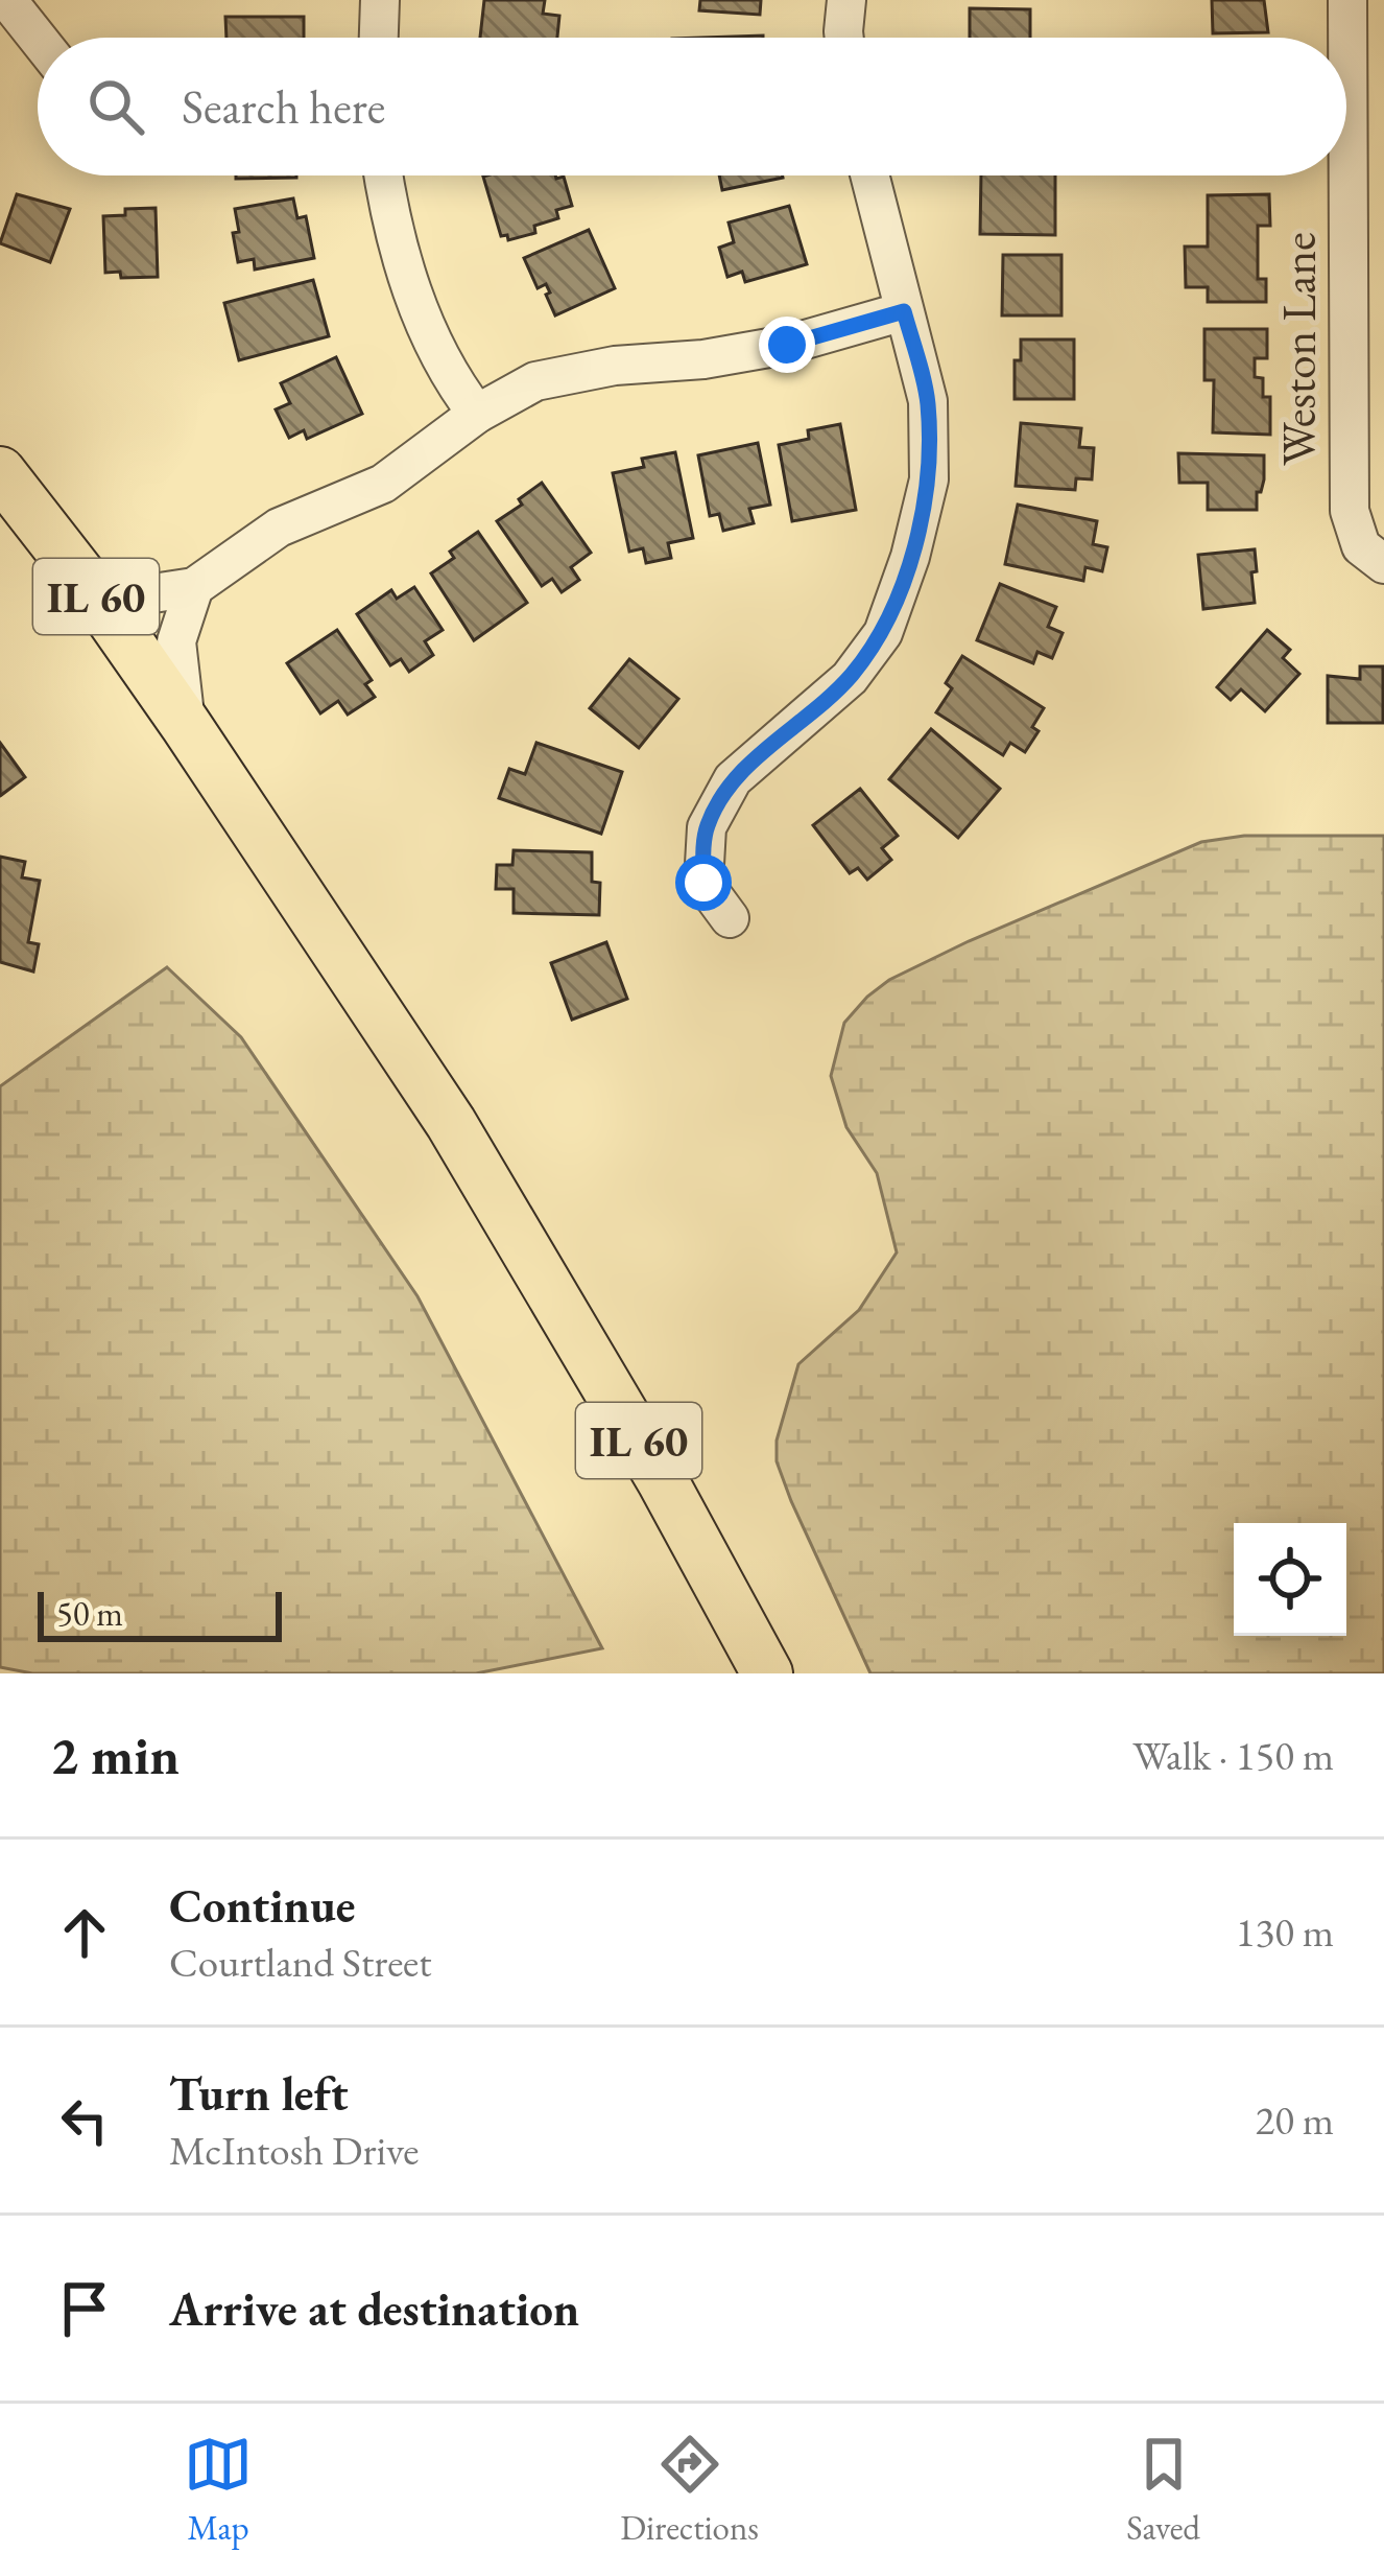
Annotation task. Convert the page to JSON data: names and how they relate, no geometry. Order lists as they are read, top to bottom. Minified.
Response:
{"streets":{"main road":["IL 60"],"street":["Weston Lane"]},"scale_bar":"50 m","page":{"search":"Search here","scale":"50 m","heading":["2 min","Walk · 150 m"],"list":[["Continue","Courtland Street","130 m"],["Turn left","McIntosh Drive","20 m"],"Arrive at destination"],"nav":["Map","Directions","Saved"]}}
